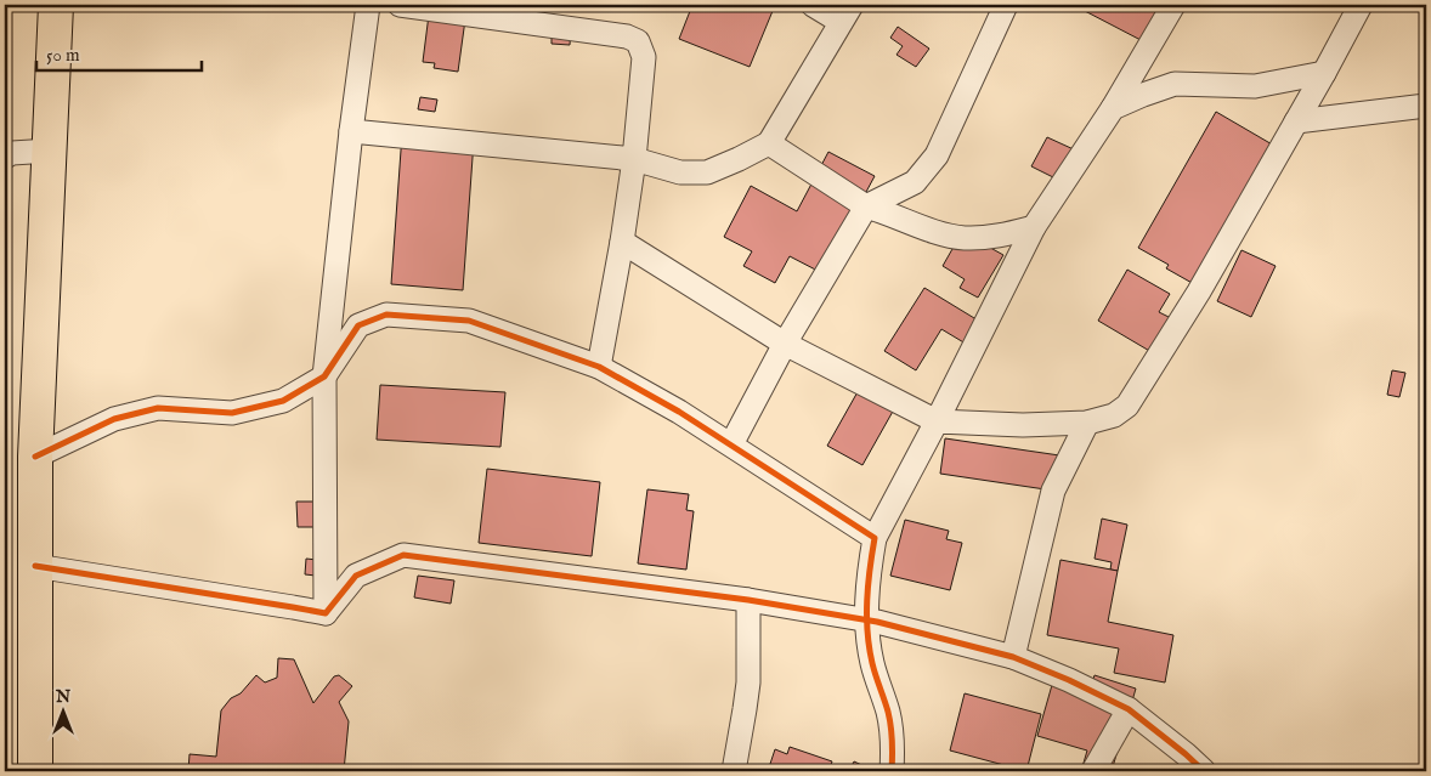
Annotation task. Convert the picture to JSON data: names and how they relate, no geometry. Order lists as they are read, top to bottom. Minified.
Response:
{"scale_bar":"50 m","north":"top"}
